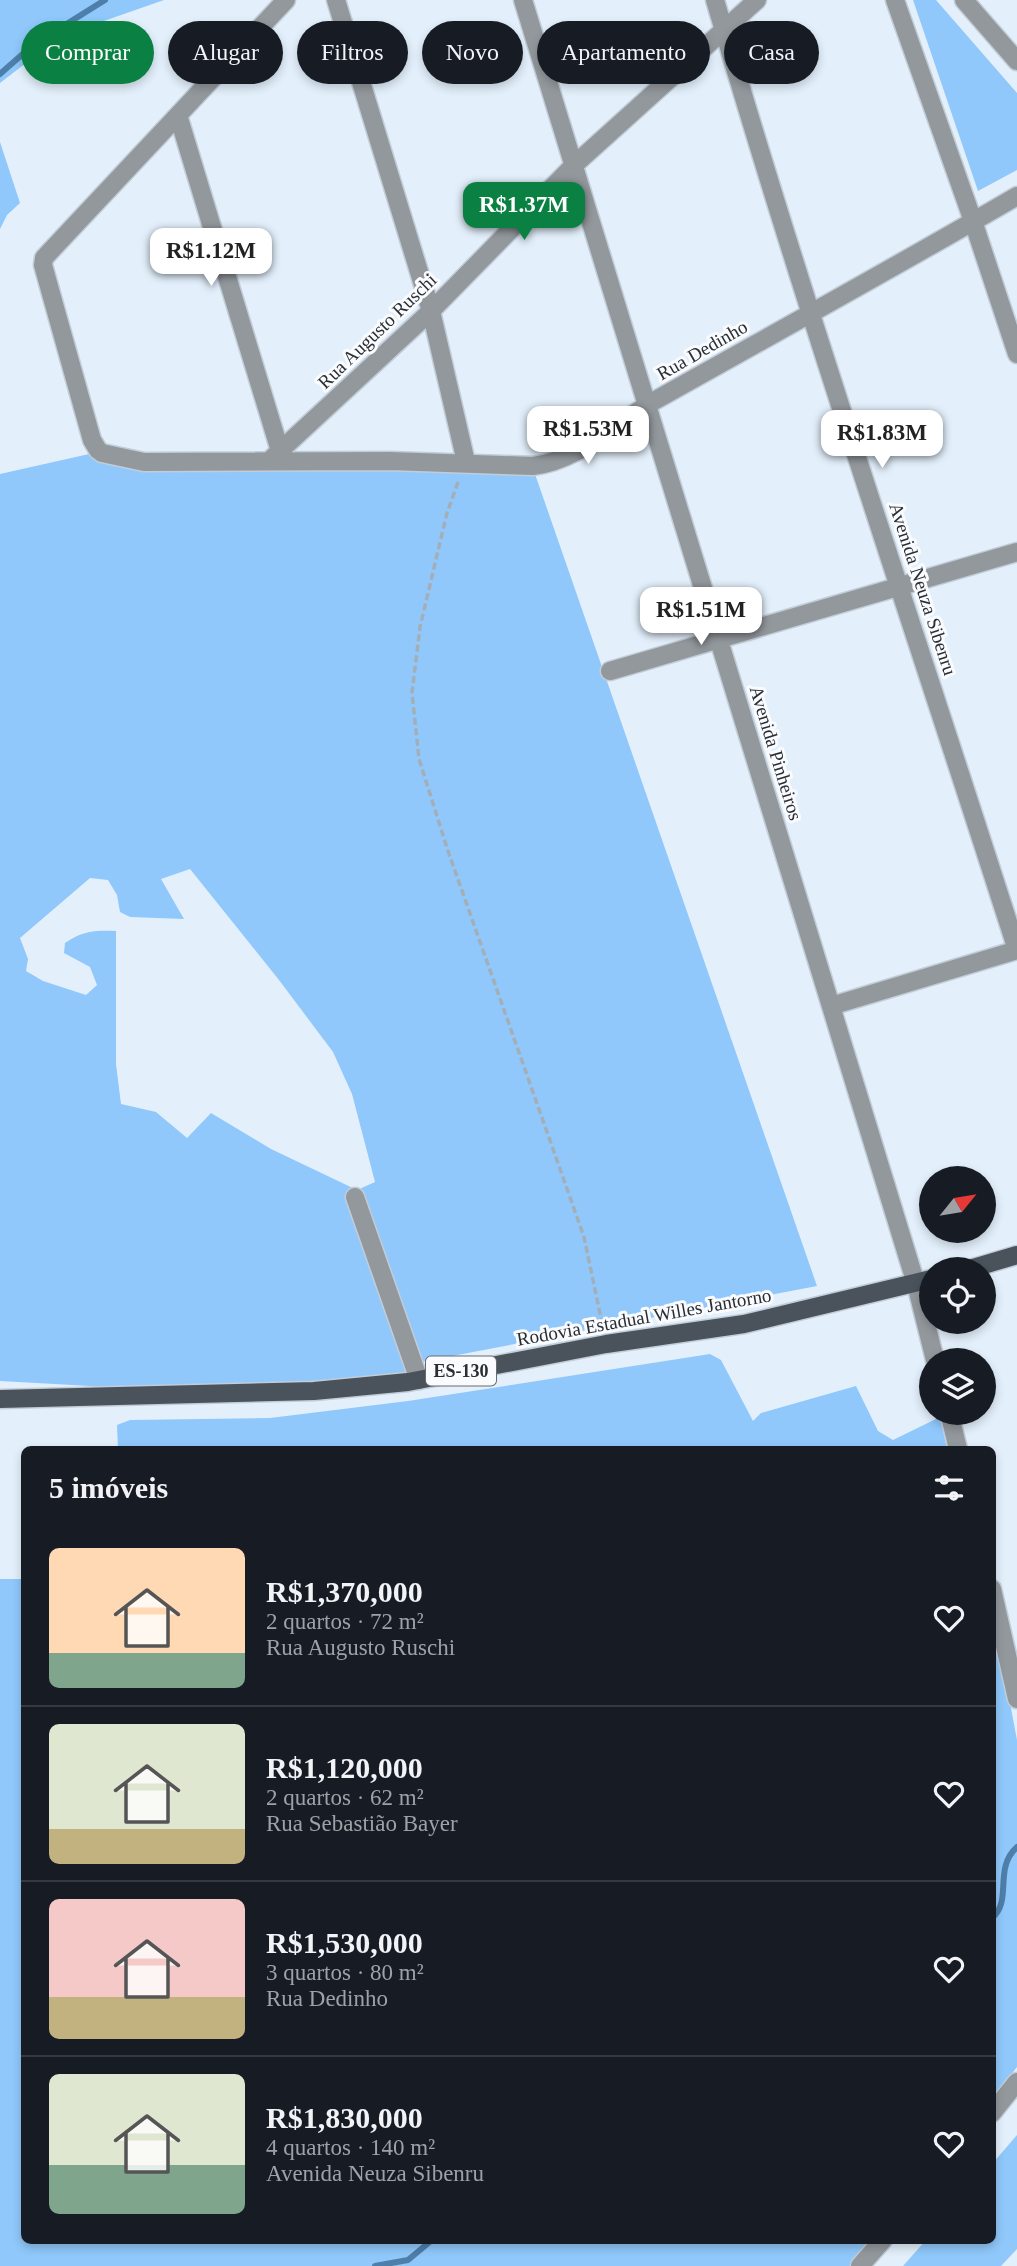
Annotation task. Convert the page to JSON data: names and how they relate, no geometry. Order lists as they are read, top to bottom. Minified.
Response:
{"streets":{"main road":["Rodovia Estadual Willes Jantorno","ES-130"],"street":["Rua Augusto Ruschi","Rua Dedinho","Avenida Neuza Sibenru","Avenida Pinheiros"]},"crossings":[["Rua Augusto Ruschi","Rua Dedinho"],["Rua Augusto Ruschi","Avenida Neuza Sibenru"],["Rua Augusto Ruschi","Avenida Pinheiros"],["Rua Dedinho","Avenida Neuza Sibenru"],["Rua Dedinho","Avenida Pinheiros"]],"north":"top right","page":{"chip":["Comprar","Alugar","Filtros","Novo","Apartamento","Casa"],"price":["R$1.37M","R$1.12M","R$1.53M","R$1.83M","R$1.51M"],"heading":"5 imóveis","list":[{"name":"R$1,370,000","note":"2 quartos · 72 m² · Rua Augusto Ruschi"},{"name":"R$1,120,000","note":"2 quartos · 62 m² · Rua Sebastião Bayer"},{"name":"R$1,530,000","note":"3 quartos · 80 m² · Rua Dedinho"},{"name":"R$1,830,000","note":"4 quartos · 140 m² · Avenida Neuza Sibenru"}]}}
